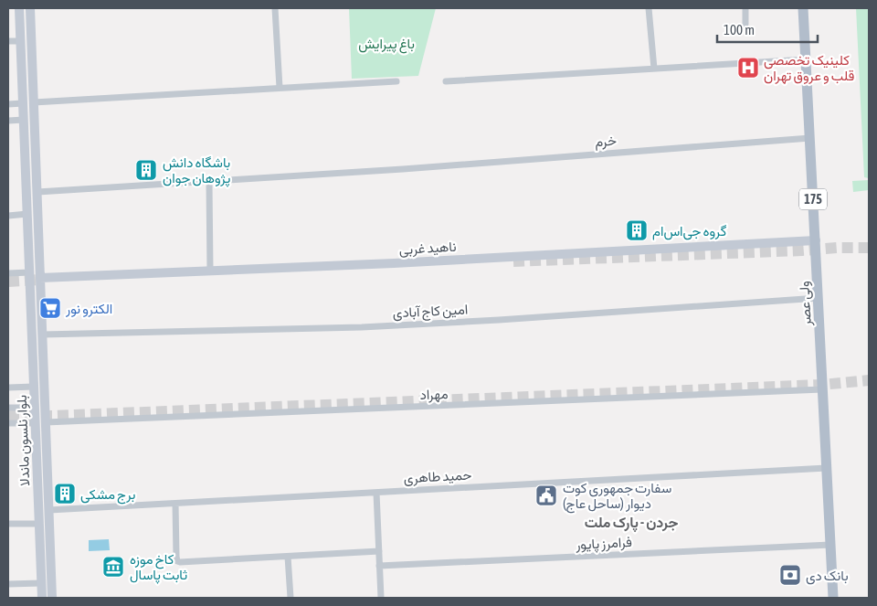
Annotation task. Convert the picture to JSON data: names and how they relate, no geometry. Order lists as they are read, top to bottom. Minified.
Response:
{"streets":{"main road":["175","ناهید غربی","ولی عصر","بلوار نلسون ماندلا"],"street":["خرم","امین کاج آبادی","مهراد","حمید طاهری","فرامرز پایور"]},"crossings":[["خرم","ولی عصر"],["خرم","بلوار نلسون ماندلا"],["ناهید غربی","ولی عصر"],["ناهید غربی","بلوار نلسون ماندلا"],["ولی عصر","امین کاج آبادی"],["ولی عصر","مهراد"],["ولی عصر","حمید طاهری"],["ولی عصر","فرامرز پایور"],["امین کاج آبادی","بلوار نلسون ماندلا"],["مهراد","بلوار نلسون ماندلا"],["بلوار نلسون ماندلا","حمید طاهری"]],"districts":["جردن - پارک ملت"],"parks":["باغ پیرایش"],"places":{"hospital":["کلینیک تخصصی قلب و عروق تهران"],"building":["باشگاه دانش پژوهان جوان","گروه جی‌اس‌ام","برج مشکی"],"supermarket":["الكترو نور"],"public building":["سفارت جمهوری کوت دیوار (ساحل عاج)"],"museum":["کاخ موزه ثابت پاسال"],"bank":["بانک دی"]},"scale_bar":"100 m"}
